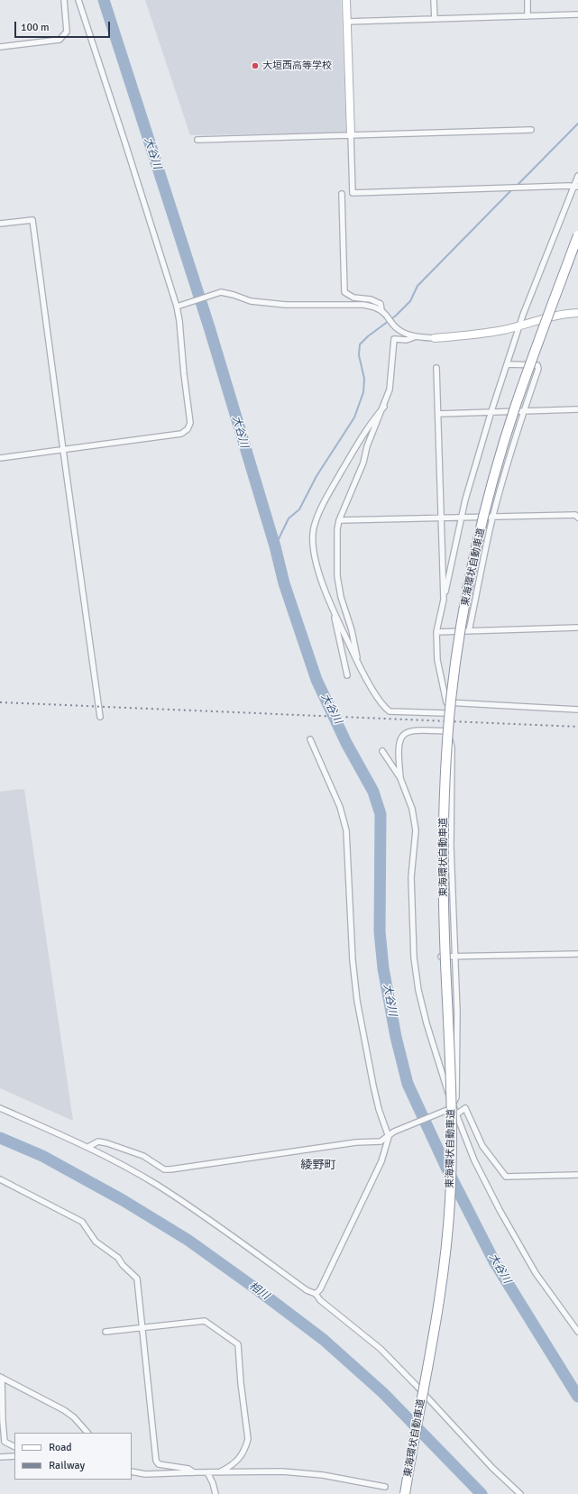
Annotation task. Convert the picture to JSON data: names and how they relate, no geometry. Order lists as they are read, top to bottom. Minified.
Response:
{"streets":{"highway":["東海環状自動車道"]},"districts":["綾野町"],"water":["大谷川","相川"],"places":["大垣西高等学校"],"legend":["Road","Railway"],"scale_bar":"100 m"}
